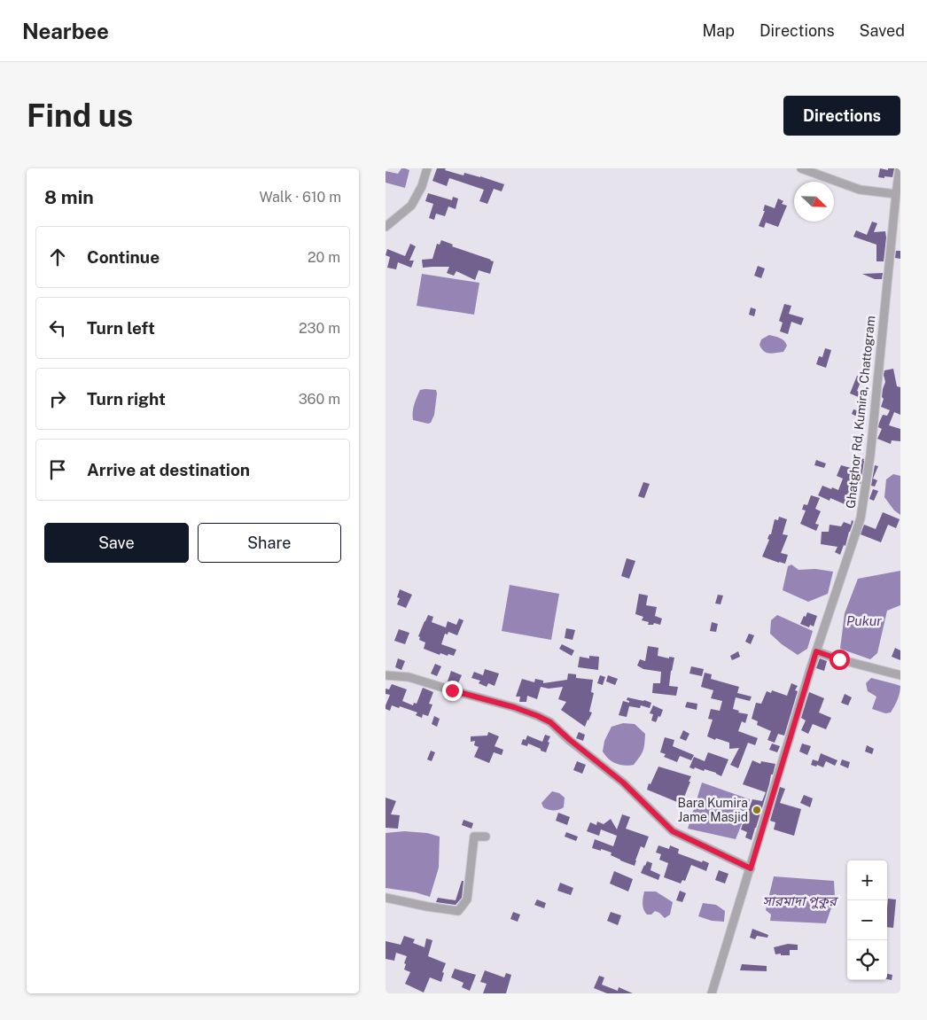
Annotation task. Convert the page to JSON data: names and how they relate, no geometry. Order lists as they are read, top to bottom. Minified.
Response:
{"streets":{"street":["Ghatghor Rd, Kumira, Chattogram"]},"water":["Pukur","সারমাদা পুকুর"],"places":["Bara Kumira Jame Masjid"],"north":"bottom right","page":{"header":"Nearbee","nav":["Map","Directions","Saved"],"buttons":["Directions",["Save","Share"]],"title":"Find us","heading":["8 min","Walk · 610 m"],"list":[["Continue","20 m"],["Turn left","230 m"],["Turn right","360 m"],"Arrive at destination"],"map_buttons":["+","−"]}}
